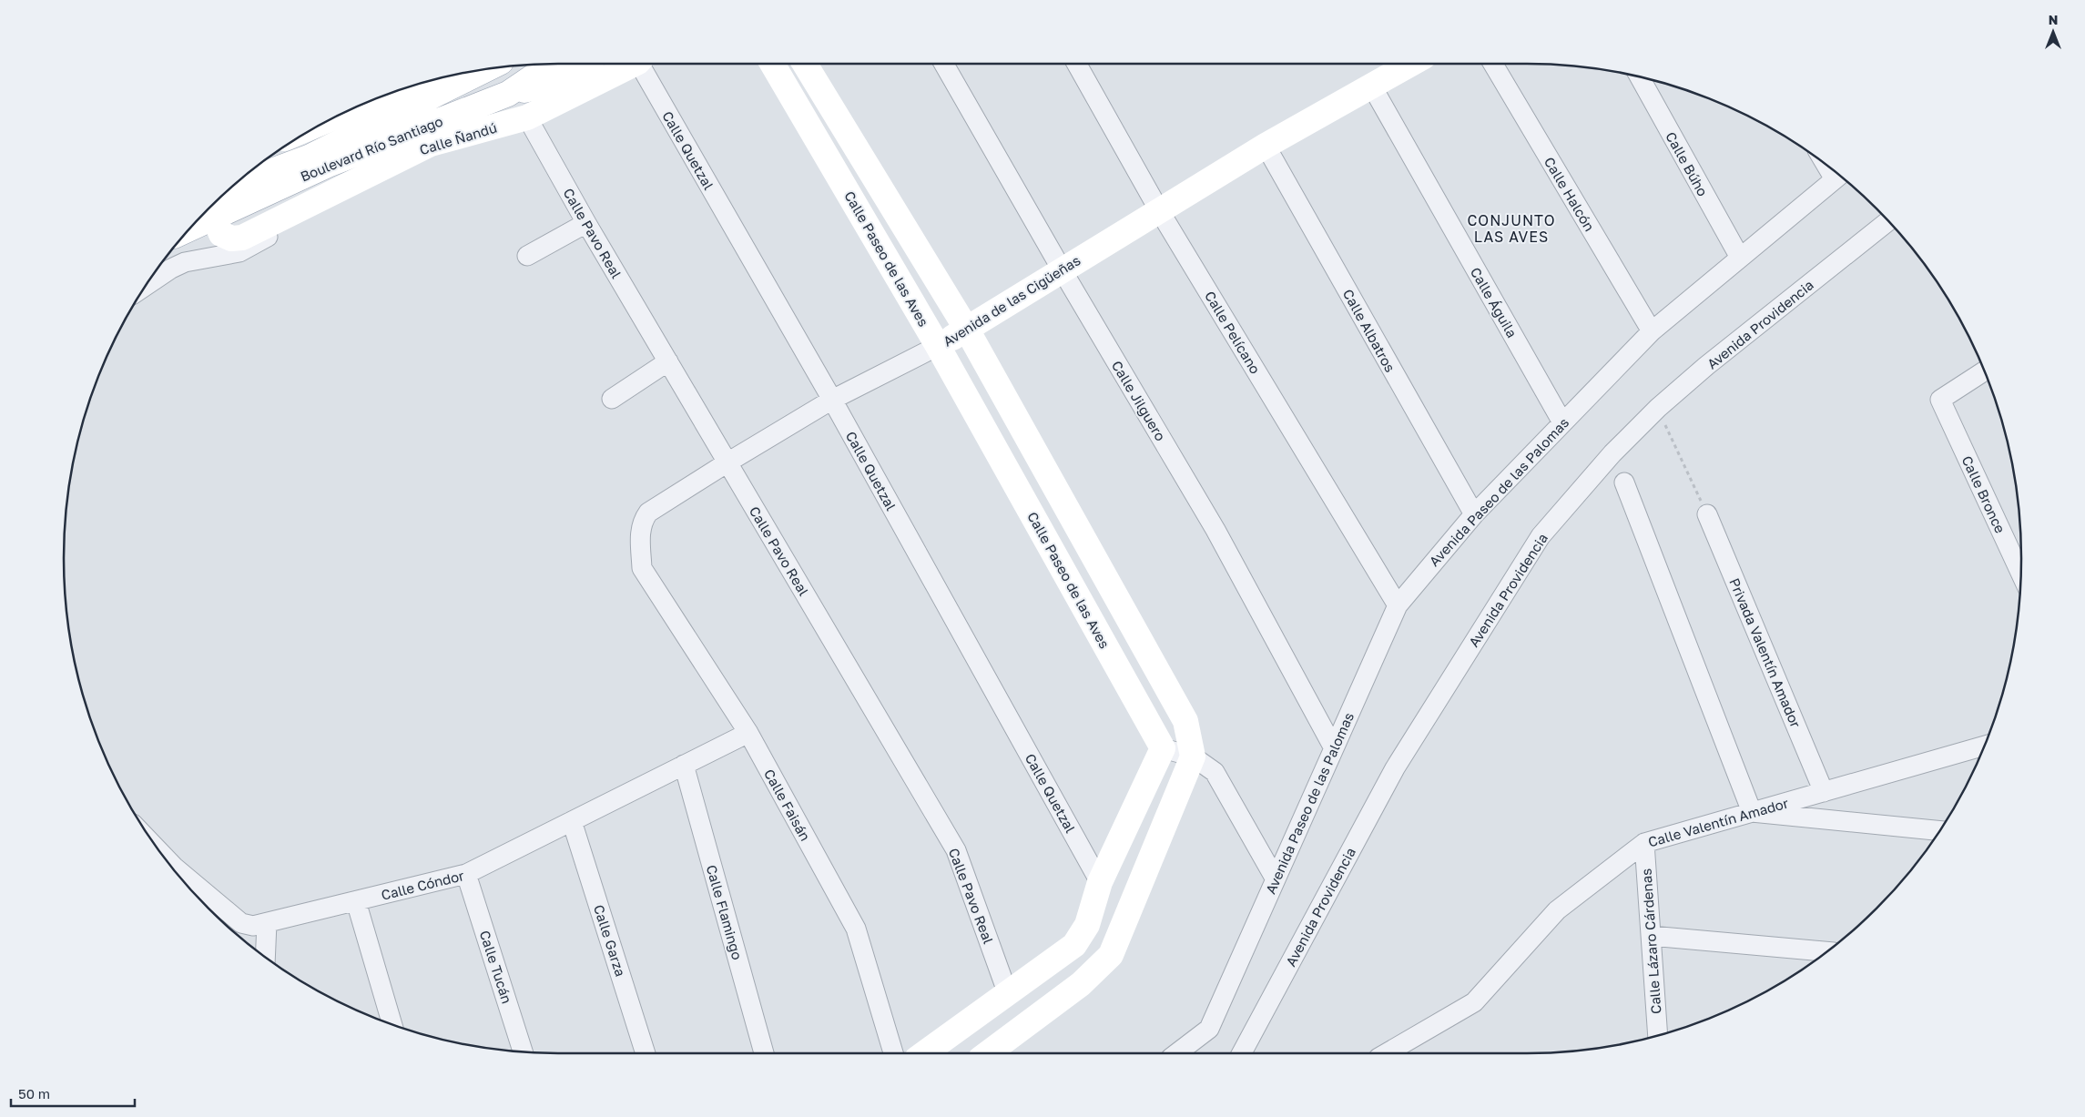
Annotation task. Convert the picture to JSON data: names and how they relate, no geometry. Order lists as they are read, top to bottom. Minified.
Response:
{"streets":{"street":["Calle Ñandú","Boulevard Río Santiago","Calle Quetzal","Calle Búho","Calle Halcón","Calle Pavo Real","Calle Paseo de las Aves","Avenida de las Cigüeñas","Calle Águila","Avenida Providencia","Calle Albatros","Calle Pelícano","Calle Jilguero","Avenida Paseo de las Palomas","Calle Bronce","Privada Valentín Amador","Calle Faisán","Calle Valentín Amador","Calle Cóndor","Calle Flamingo","Calle Garza","Calle Lázaro Cárdenas","Calle Tucán"]},"crossings":[["Calle Ñandú","Calle Pavo Real"],["Calle Quetzal","Avenida de las Cigüeñas"],["Calle Búho","Avenida Paseo de las Palomas"],["Calle Halcón","Avenida Paseo de las Palomas"],["Calle Pavo Real","Avenida de las Cigüeñas"],["Calle Paseo de las Aves","Avenida de las Cigüeñas"],["Avenida de las Cigüeñas","Calle Águila"],["Avenida de las Cigüeñas","Calle Albatros"],["Avenida de las Cigüeñas","Calle Pelícano"],["Avenida de las Cigüeñas","Calle Jilguero"],["Avenida de las Cigüeñas","Calle Faisán"],["Calle Águila","Avenida Paseo de las Palomas"],["Calle Albatros","Avenida Paseo de las Palomas"],["Calle Pelícano","Avenida Paseo de las Palomas"],["Calle Jilguero","Avenida Paseo de las Palomas"],["Privada Valentín Amador","Calle Valentín Amador"],["Calle Faisán","Calle Cóndor"],["Calle Valentín Amador","Calle Lázaro Cárdenas"],["Calle Cóndor","Calle Flamingo"],["Calle Cóndor","Calle Garza"],["Calle Cóndor","Calle Tucán"]],"districts":["CONJUNTO LAS AVES"],"scale_bar":"50 m","north":"top"}
